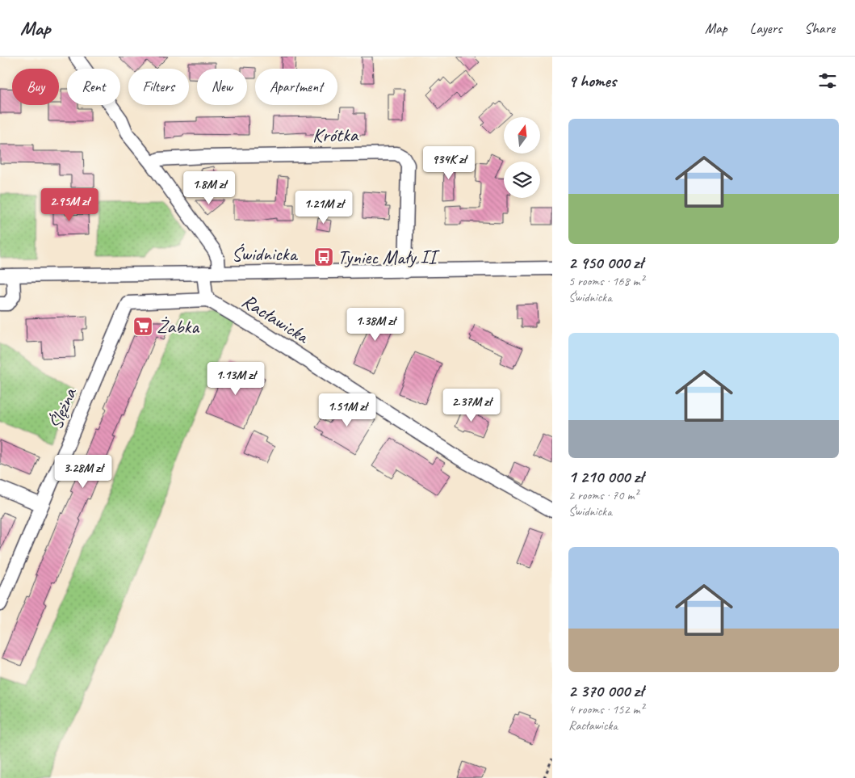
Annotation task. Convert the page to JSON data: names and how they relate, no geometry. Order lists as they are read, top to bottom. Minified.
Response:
{"streets":{"street":["Krótka","Świdnicka","Racławicka","Ślężna"]},"crossings":[["Krótka","Świdnicka"],["Racławicka","Ślężna"]],"places":{"bus stop":["Tyniec Mały II"],"supermarket":["Żabka"]},"north":"top","page":{"header":"Map","nav":["Map","Layers","Share"],"heading":"9 homes","chip":["Buy","Rent","Filters","New","Apartment"],"list":[{"name":"2 950 000 zł","note":"5 rooms · 168 m² · Świdnicka"},{"name":"1 210 000 zł","note":"2 rooms · 70 m² · Świdnicka"},{"name":"2 370 000 zł","note":"4 rooms · 152 m² · Racławicka"}],"price":["934K zł","1.8M zł","2.95M zł","1.21M zł","1.38M zł","1.13M zł","2.37M zł","1.51M zł","3.28M zł"]}}
